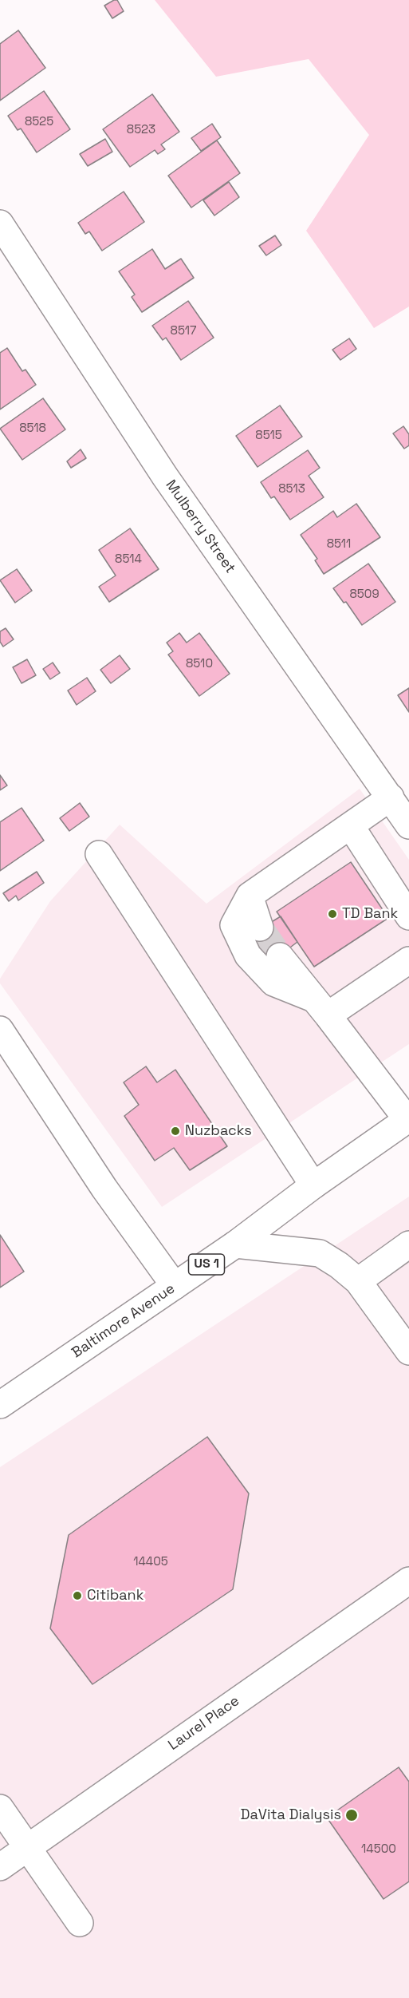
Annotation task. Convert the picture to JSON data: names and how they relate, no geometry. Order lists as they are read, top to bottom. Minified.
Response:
{"streets":{"street":["Mulberry Street","US 1","Baltimore Avenue","Laurel Place"]},"places":["TD Bank","Nuzbacks","Citibank","DaVita Dialysis"],"house_numbers":["8525","8523","8517","8518","8515","8513","8511","8514","8509","8510","14405","14500"]}
